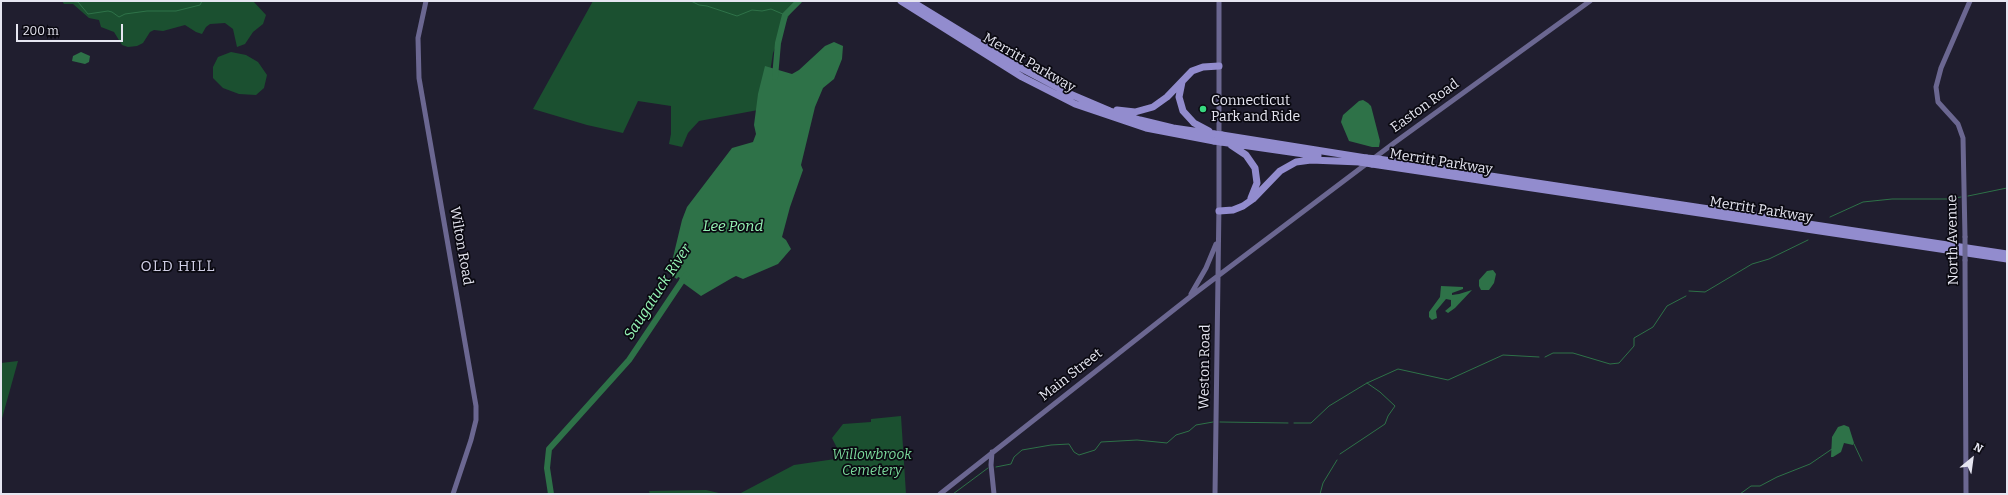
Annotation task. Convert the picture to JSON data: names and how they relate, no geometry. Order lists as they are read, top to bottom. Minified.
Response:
{"streets":{"highway":["Merritt Parkway"],"main road":["Easton Road","North Avenue","Wilton Road","Weston Road","Main Street"]},"crossings":[["Easton Road","Weston Road"],["Easton Road","Main Street"],["Weston Road","Main Street"]],"districts":["OLD HILL"],"water":["Lee Pond","Saugatuck River"],"parks":["Willowbrook Cemetery"],"places":["Connecticut Park and Ride"],"scale_bar":"200 m","north":"top right"}
